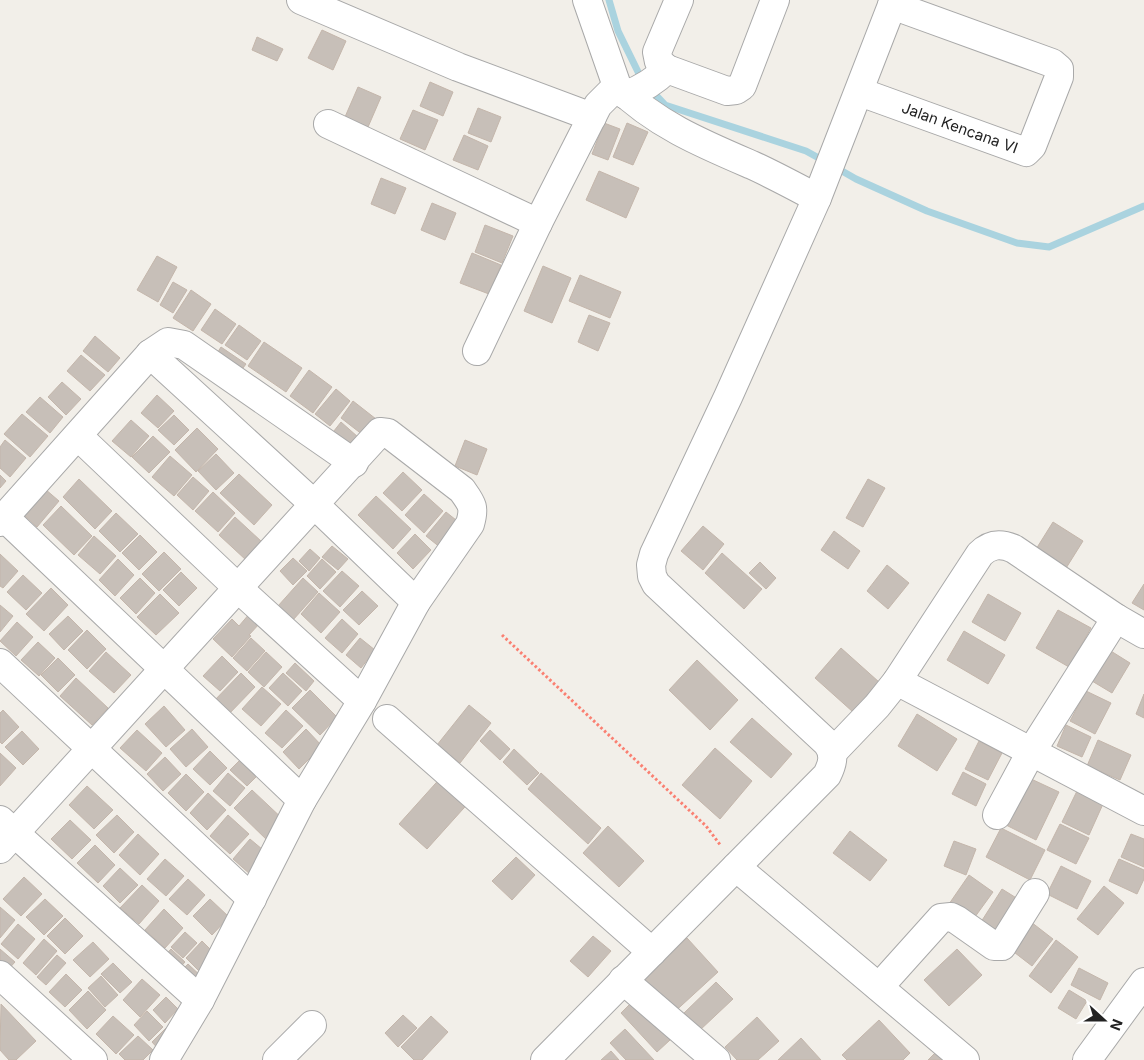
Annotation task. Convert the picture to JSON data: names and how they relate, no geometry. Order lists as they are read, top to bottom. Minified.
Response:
{"streets":{"street":["Jalan Kencana VI"]},"north":"right"}
